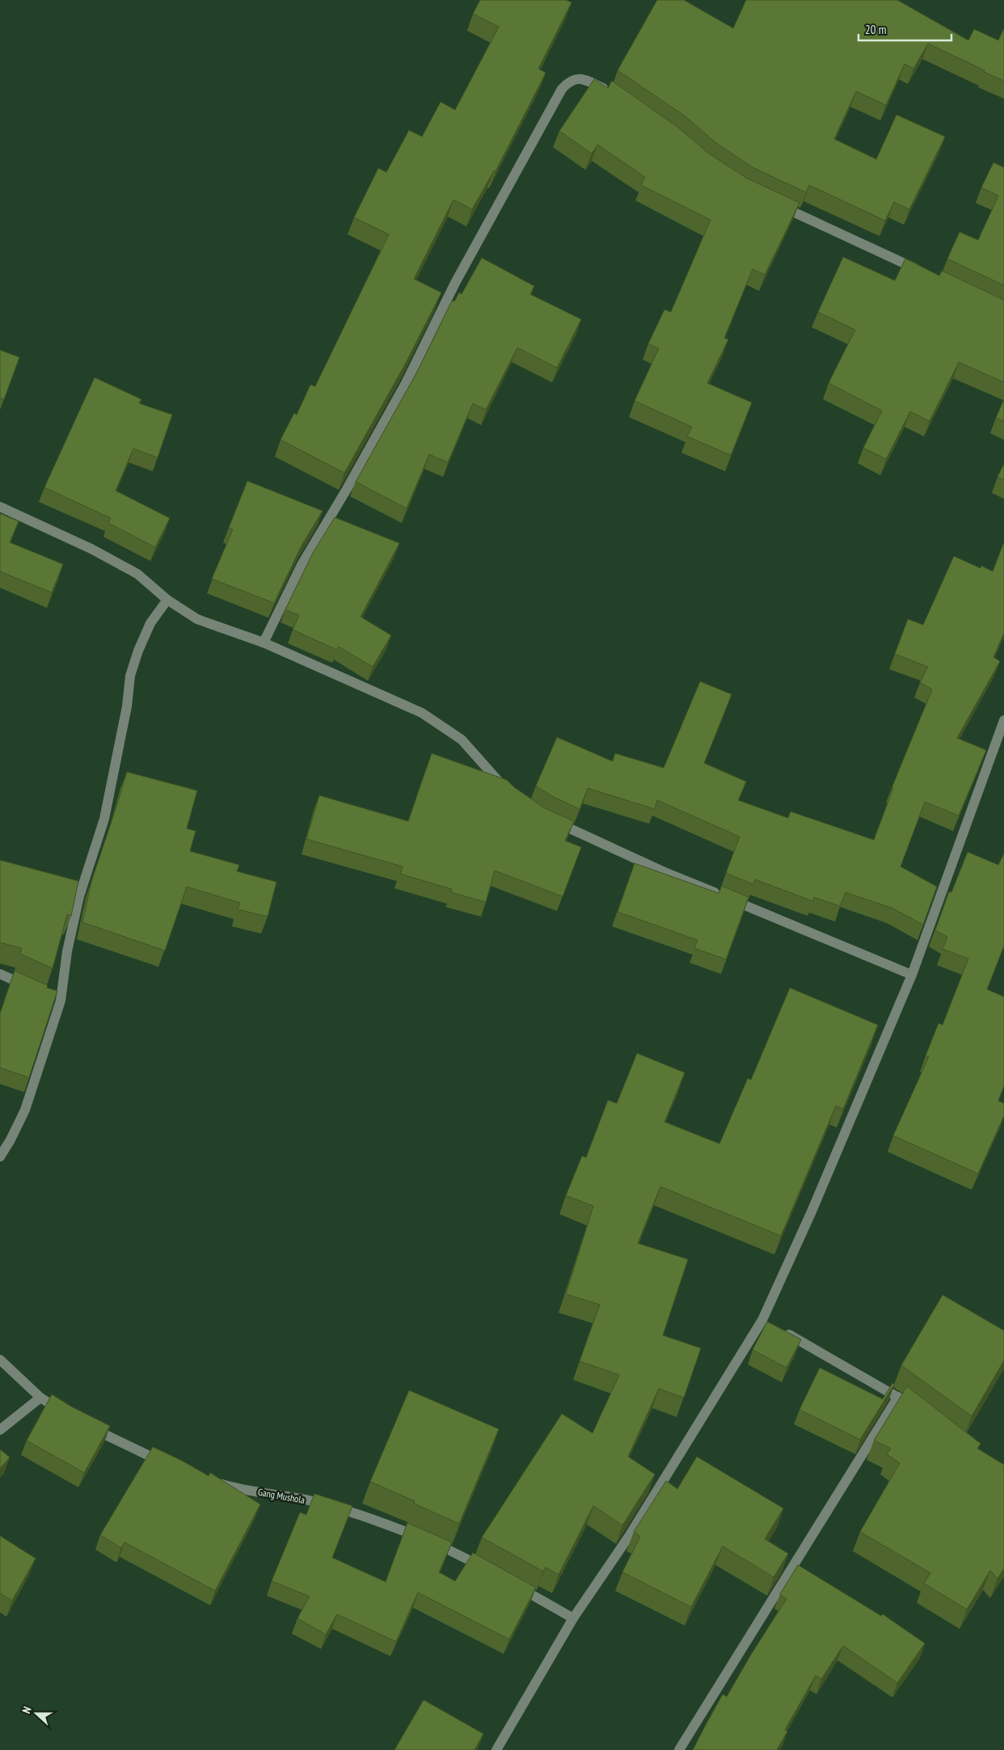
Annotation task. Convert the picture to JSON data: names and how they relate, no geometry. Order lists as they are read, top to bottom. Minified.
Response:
{"streets":{"street":["Gang Mushola"]},"scale_bar":"20 m","north":"left"}
